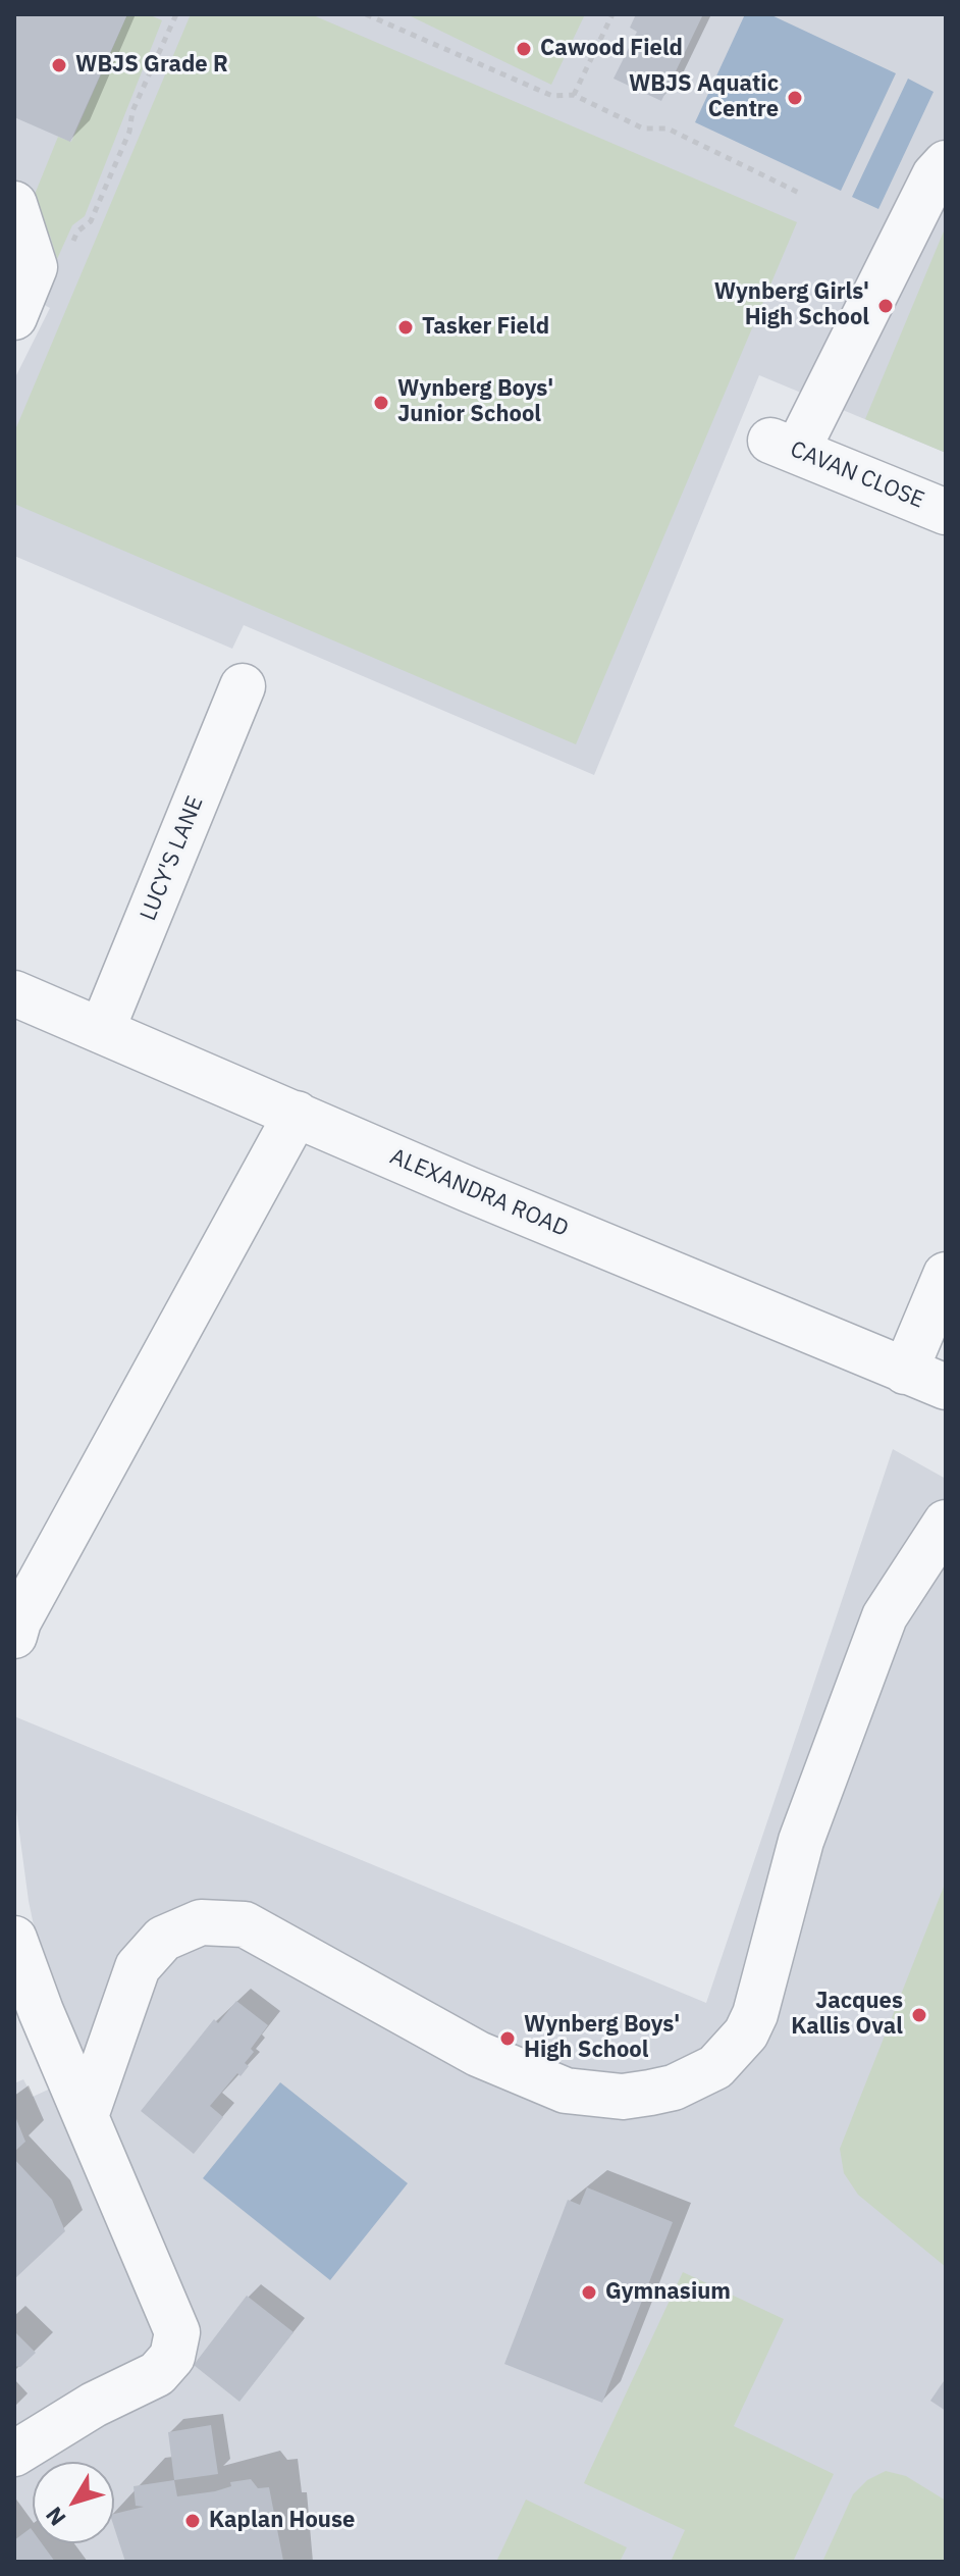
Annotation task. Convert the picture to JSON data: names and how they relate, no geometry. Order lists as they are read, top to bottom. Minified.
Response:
{"streets":{"street":["CAVAN CLOSE","LUCY'S LANE","ALEXANDRA ROAD"]},"crossings":[["LUCY'S LANE","ALEXANDRA ROAD"]],"places":["Cawood Field","WBJS Grade R","WBJS Aquatic Centre","Wynberg Girls' High School","Tasker Field","Wynberg Boys' Junior School","Jacques Kallis Oval","Wynberg Boys' High School","Gymnasium","Kaplan House"],"north":"bottom left"}
